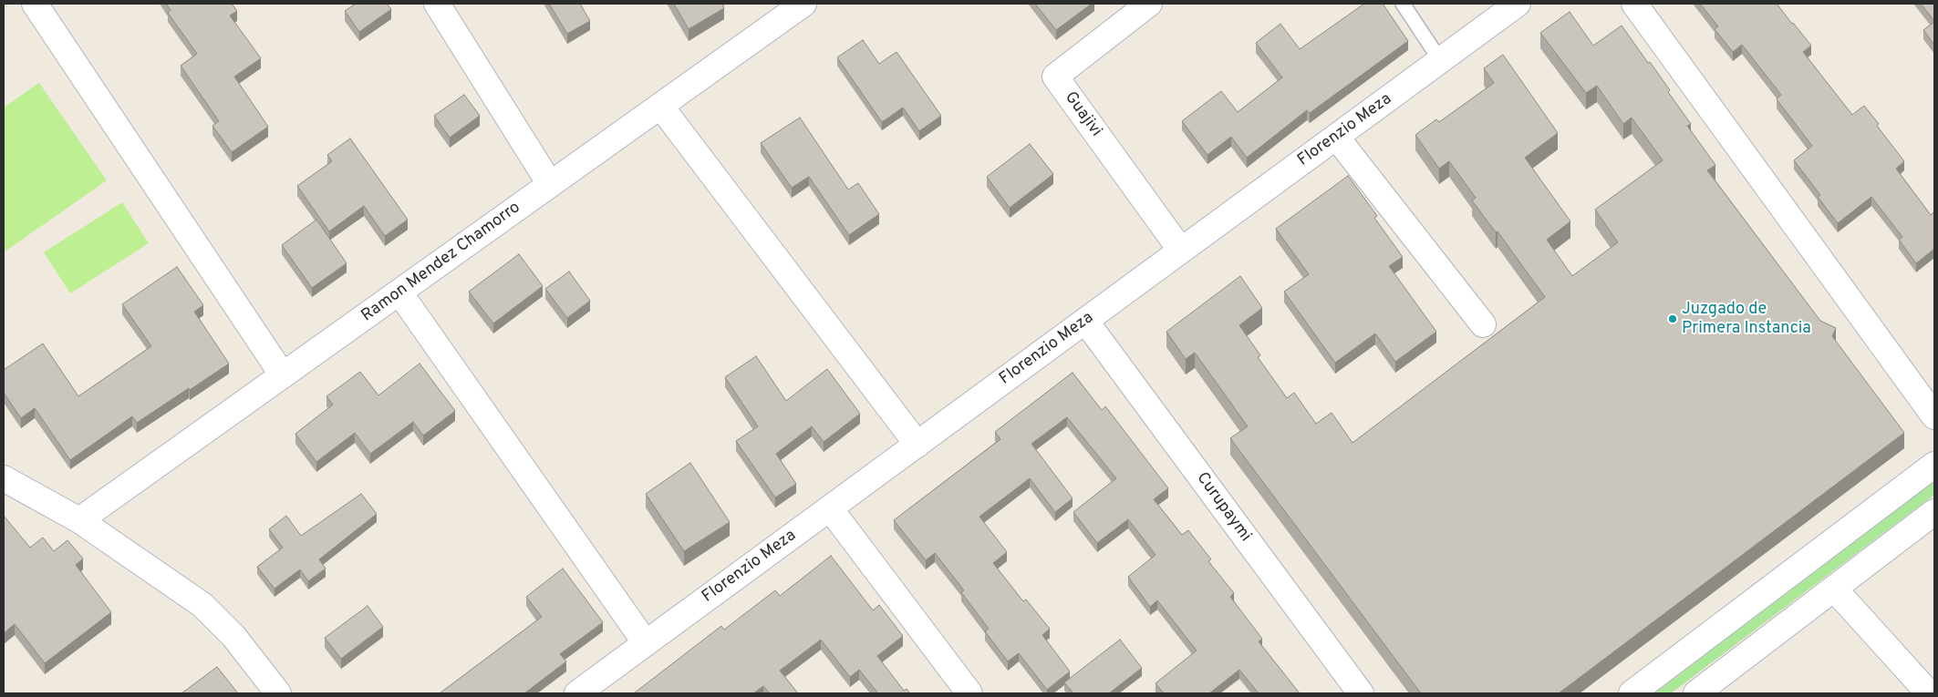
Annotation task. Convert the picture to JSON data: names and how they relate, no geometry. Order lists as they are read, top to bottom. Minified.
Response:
{"streets":{"street":["Guajivi","Florenzio Meza","Ramon Mendez Chamorro","Curupaymi"]},"crossings":[["Guajivi","Florenzio Meza"],["Florenzio Meza","Curupaymi"]],"places":["Juzgado de Primera Instancia"]}
